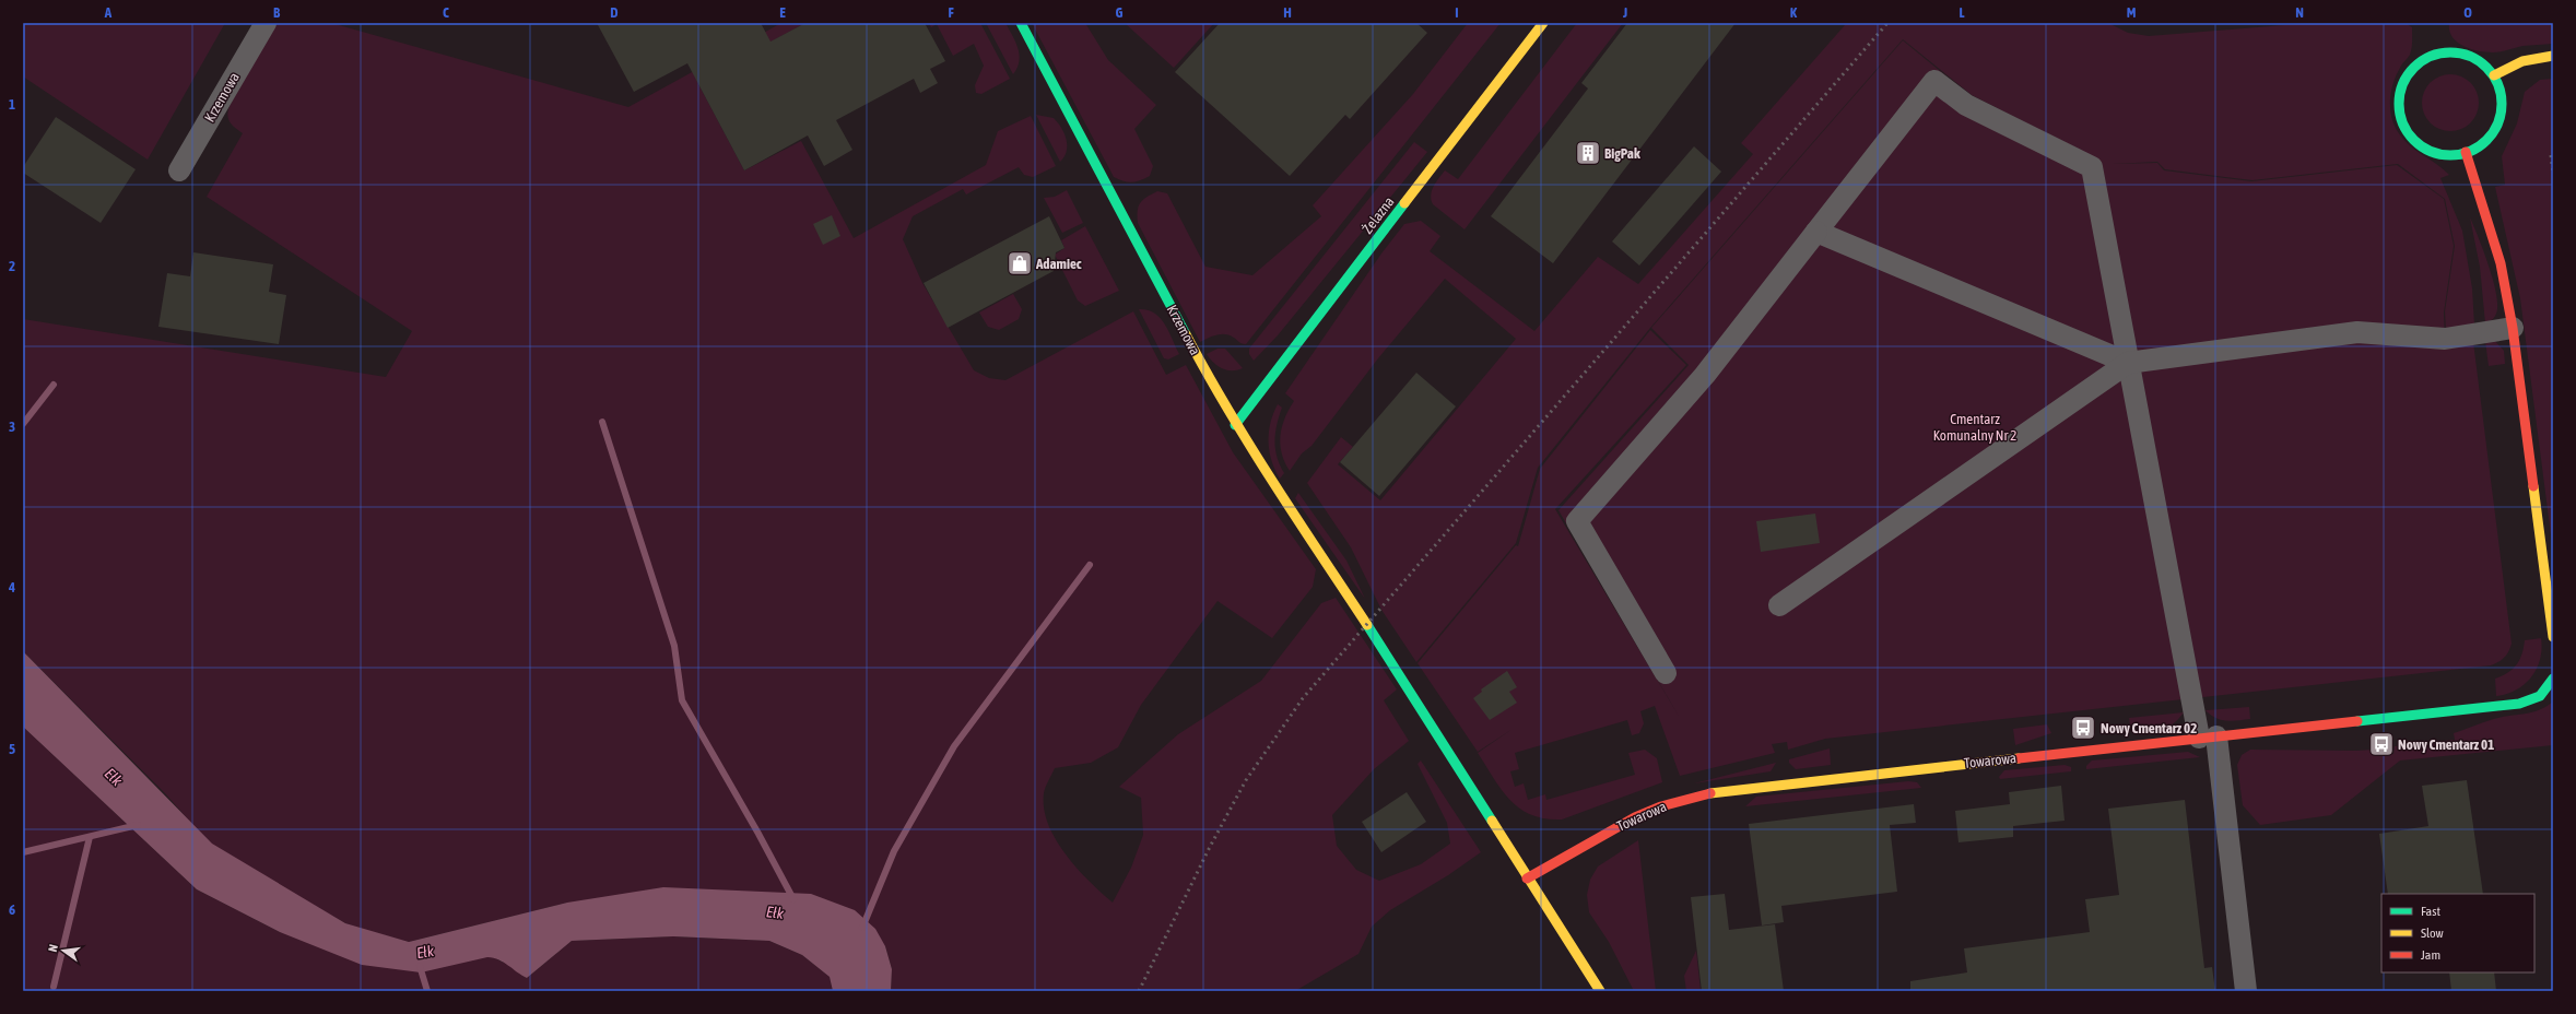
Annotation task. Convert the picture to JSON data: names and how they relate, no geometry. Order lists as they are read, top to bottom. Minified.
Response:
{"streets":{"street":["Krzemowa","Żelazna","Towarowa"]},"crossings":[["Krzemowa","Żelazna"],["Krzemowa","Towarowa"]],"water":["Ełk"],"parks":["Cmentarz Komunalny Nr 2"],"places":{"building":["BigPak"],"shop":["Adamiec"],"bus stop":["Nowy Cmentarz 02","Nowy Cmentarz 01"]},"legend":["Fast","Slow","Jam"],"north":"left","grid":{"columns":["A","B","C","D","E","F","G","H","I","J","K","L","M","N","O"],"rows":["1","2","3","4","5","6"]}}
